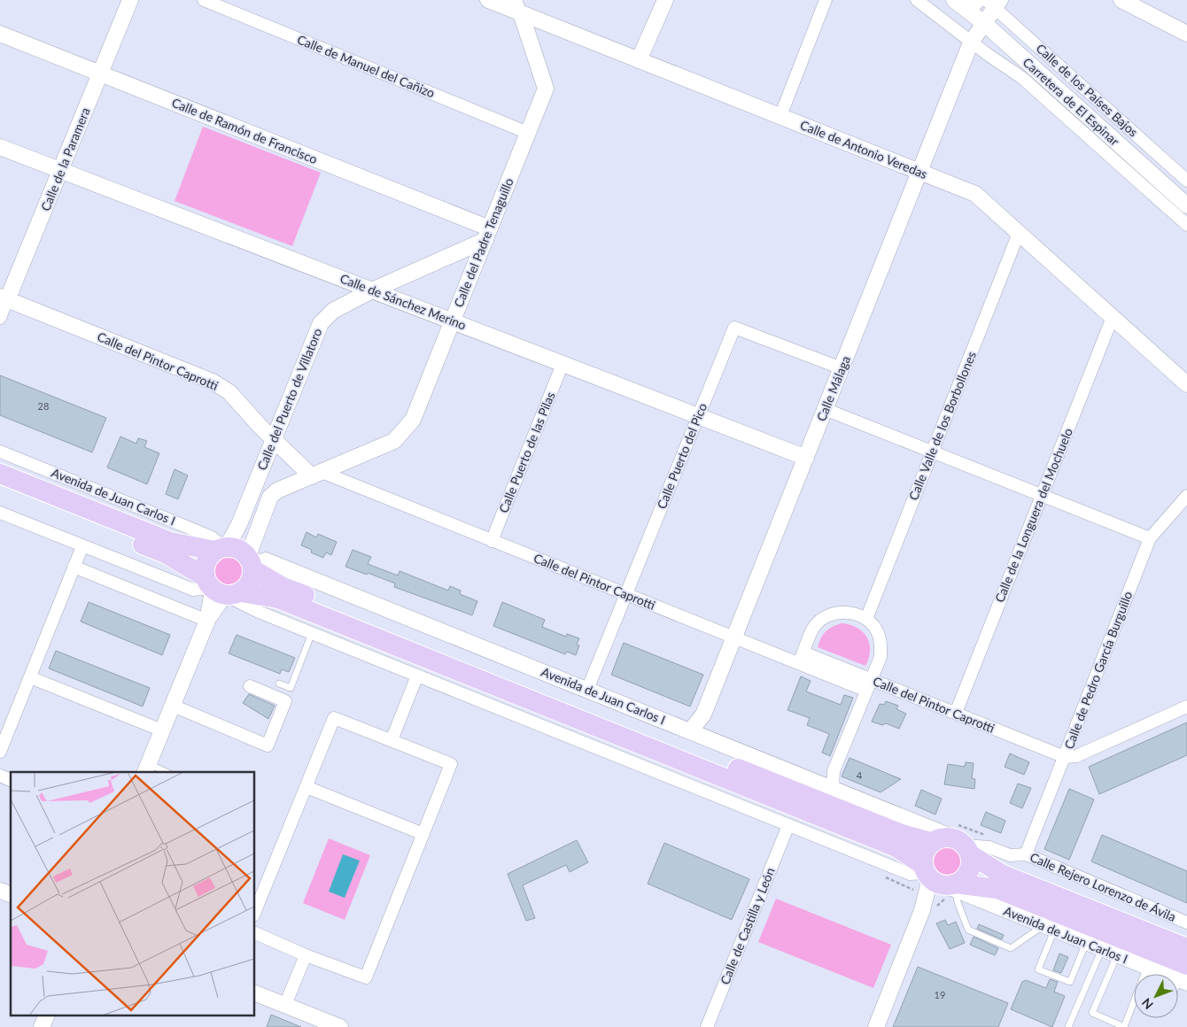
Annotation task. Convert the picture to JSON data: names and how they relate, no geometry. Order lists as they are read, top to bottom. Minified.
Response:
{"streets":{"highway":["Avenida de Juan Carlos I"],"street":["Calle de Manuel del Cañizo","Calle de los Países Bajos","Carretera de El Espinar","Calle de Ramón de Francisco","Calle de Antonio Veredas","Calle de la Paramera","Calle del Padre Tenaguillo","Calle de Sánchez Merino","Calle del Pintor Caprotti","Calle Málaga","Calle del Puerto de Villatoro","Calle Valle de los Borbollones","Calle Puerto de las Pilas","Calle Puerto del Pico","Calle de la Longuera del Mochuelo","Calle de Pedro García Burguillo","Calle Rejero Lorenzo de Ávila","Calle de Castilla y León"]},"crossings":[["Calle de Manuel del Cañizo","Calle del Padre Tenaguillo"],["Calle de los Países Bajos","Calle Málaga"],["Carretera de El Espinar","Calle Málaga"],["Calle de Ramón de Francisco","Calle de la Paramera"],["Calle de Ramón de Francisco","Calle del Padre Tenaguillo"],["Calle de Ramón de Francisco","Calle del Puerto de Villatoro"],["Calle de Antonio Veredas","Calle del Padre Tenaguillo"],["Calle de Antonio Veredas","Calle Málaga"],["Calle de Antonio Veredas","Calle Valle de los Borbollones"],["Calle de Antonio Veredas","Calle de la Longuera del Mochuelo"],["Calle de la Paramera","Calle de Sánchez Merino"],["Calle de la Paramera","Calle del Pintor Caprotti"],["Calle del Padre Tenaguillo","Calle de Sánchez Merino"],["Calle del Padre Tenaguillo","Calle del Pintor Caprotti"],["Calle del Padre Tenaguillo","Calle del Puerto de Villatoro"],["Calle del Padre Tenaguillo","Avenida de Juan Carlos I"],["Calle de Sánchez Merino","Calle Málaga"],["Calle de Sánchez Merino","Calle del Puerto de Villatoro"],["Calle de Sánchez Merino","Calle Puerto de las Pilas"],["Calle de Sánchez Merino","Calle Puerto del Pico"],["Calle del Pintor Caprotti","Calle Málaga"],["Calle del Pintor Caprotti","Calle del Puerto de Villatoro"],["Calle del Pintor Caprotti","Calle Valle de los Borbollones"],["Calle del Pintor Caprotti","Calle Puerto de las Pilas"],["Calle del Pintor Caprotti","Calle Puerto del Pico"],["Calle del Pintor Caprotti","Calle de la Longuera del Mochuelo"],["Calle del Pintor Caprotti","Calle de Pedro García Burguillo"],["Calle Málaga","Calle Puerto del Pico"],["Calle Málaga","Avenida de Juan Carlos I"],["Calle del Puerto de Villatoro","Avenida de Juan Carlos I"],["Calle Puerto del Pico","Avenida de Juan Carlos I"],["Avenida de Juan Carlos I","Calle Rejero Lorenzo de Ávila"],["Avenida de Juan Carlos I","Calle de Castilla y León"],["Calle de Pedro García Burguillo","Calle Rejero Lorenzo de Ávila"]],"house_numbers":["28","4","19"],"north":"bottom left"}
